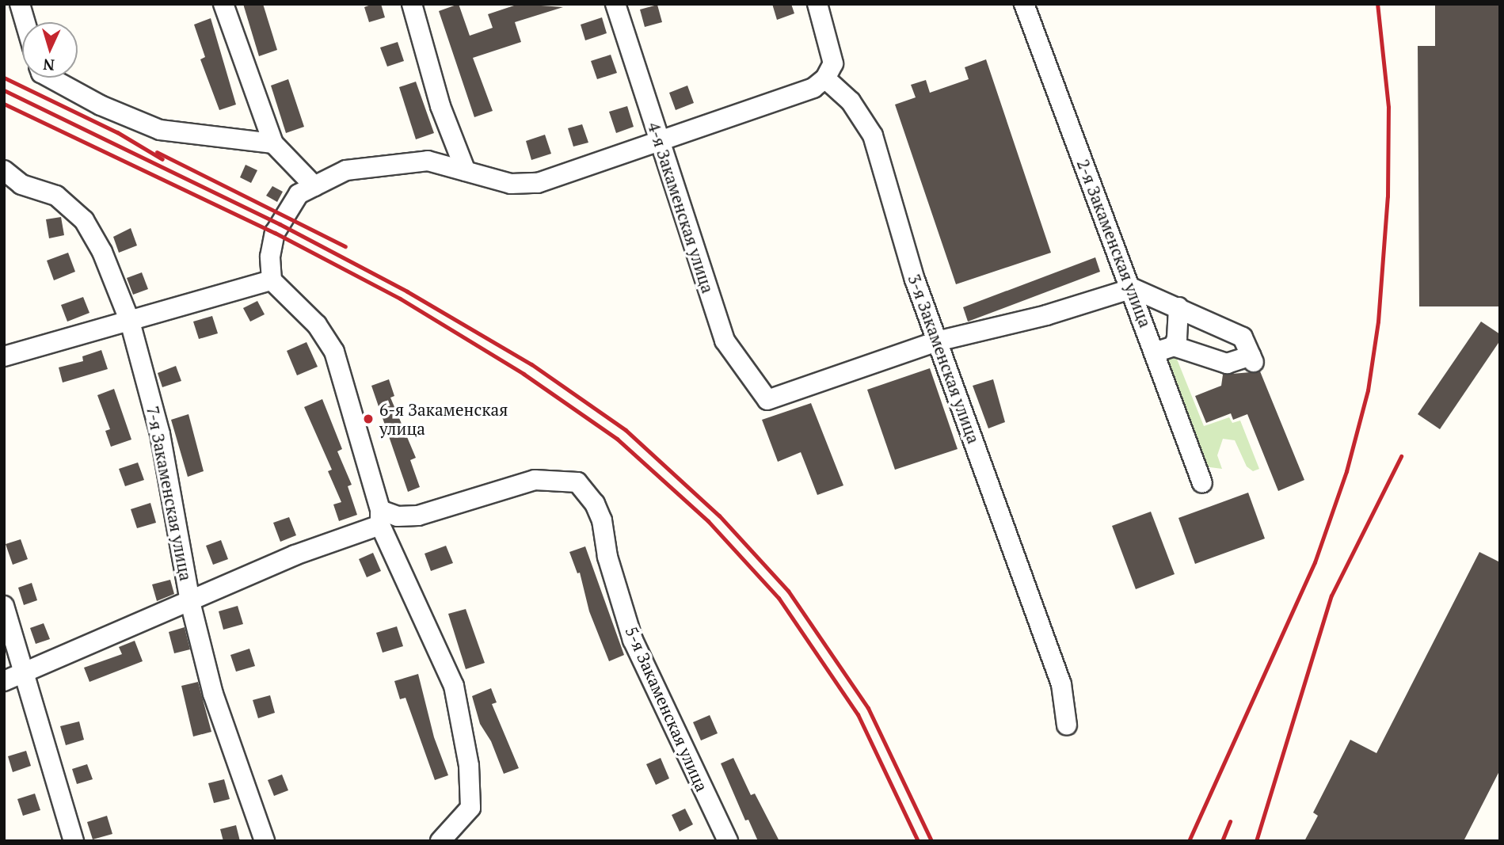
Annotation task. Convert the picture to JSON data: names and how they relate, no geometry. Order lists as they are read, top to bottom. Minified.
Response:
{"streets":{"street":["4-я Закаменская улица","2-я Закаменская улица","3-я Закаменская улица","7-я Закаменская улица","5-я Закаменская улица"]},"crossings":[["4-я Закаменская улица","3-я Закаменская улица"]],"places":["6-я Закаменская улица"],"north":"bottom"}
